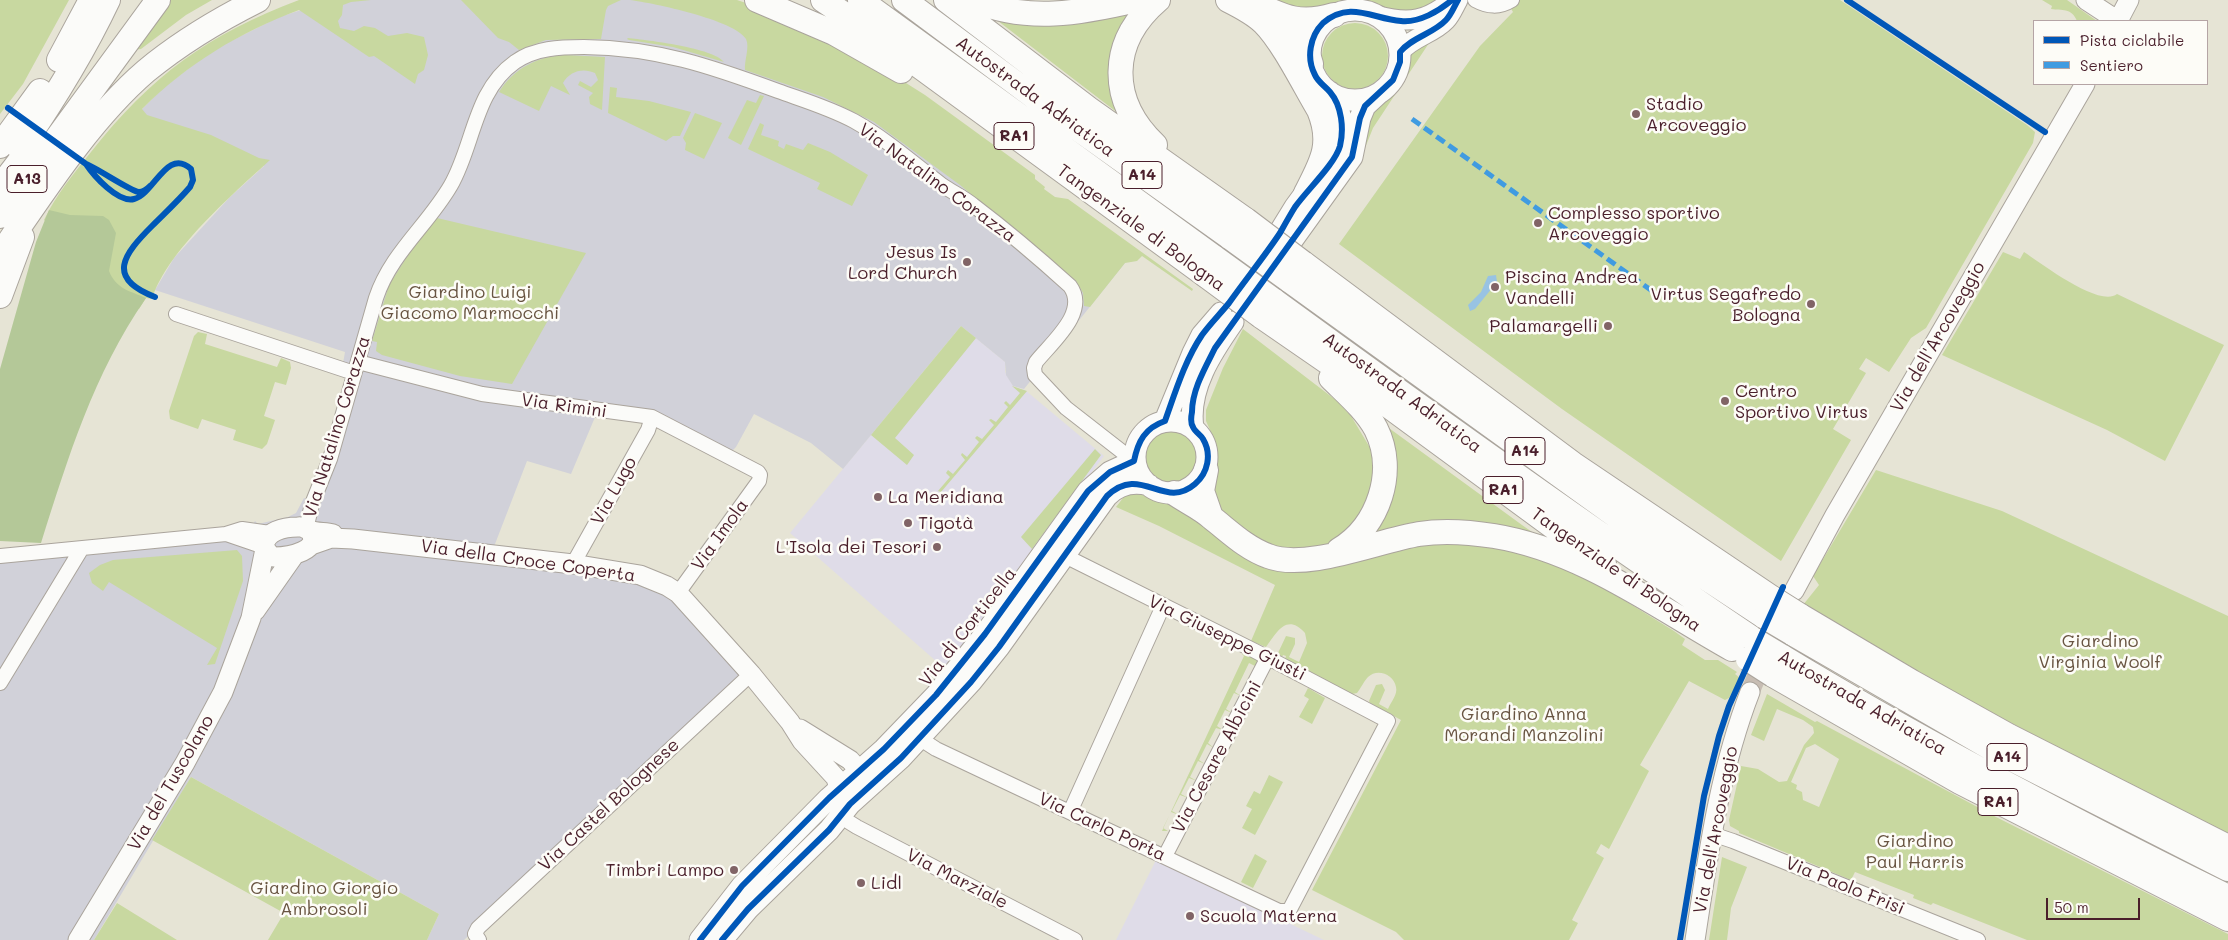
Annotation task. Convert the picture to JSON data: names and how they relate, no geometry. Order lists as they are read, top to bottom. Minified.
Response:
{"streets":{"highway":["Autostrada Adriatica","RA1","A14","A13","Tangenziale di Bologna"],"main road":["Via di Corticella"],"street":["Via Natalino Corazza","Via dell'Arcoveggio","Via Rimini","Via Lugo","Via Imola","Via della Croce Coperta","Via Giuseppe Giusti","Via Cesare Albicini","Via del Tuscolano","Via Castel Bolognese","Via Carlo Porta","Via Marziale","Via Paolo Frisi"]},"crossings":[["Autostrada Adriatica","RA1"],["Autostrada Adriatica","Tangenziale di Bologna"],["Autostrada Adriatica","Via dell'Arcoveggio"],["Via Natalino Corazza","Via Rimini"],["Via Natalino Corazza","Via della Croce Coperta"],["Via Natalino Corazza","Via di Corticella"],["Via Natalino Corazza","Via del Tuscolano"],["Via dell'Arcoveggio","Via Paolo Frisi"],["Via Rimini","Via Lugo"],["Via Rimini","Via Imola"],["Via Lugo","Via della Croce Coperta"],["Via Imola","Via della Croce Coperta"],["Via della Croce Coperta","Via di Corticella"],["Via della Croce Coperta","Via del Tuscolano"],["Via della Croce Coperta","Via Castel Bolognese"],["Via di Corticella","Via Giuseppe Giusti"],["Via di Corticella","Via Carlo Porta"],["Via di Corticella","Via Marziale"],["Via Giuseppe Giusti","Via Cesare Albicini"],["Via Giuseppe Giusti","Via Carlo Porta"],["Via Cesare Albicini","Via Carlo Porta"]],"parks":["Giardino Luigi Giacomo Marmocchi","Giardino Virginia Woolf","Giardino Anna Morandi Manzolini","Giardino Paul Harris","Giardino Giorgio Ambrosoli"],"places":["Stadio Arcoveggio","Complesso sportivo Arcoveggio","Jesus Is Lord Church","Piscina Andrea Vandelli","Virtus Segafredo Bologna","Palamargelli","Centro Sportivo Virtus","La Meridiana","Tigotà","L'Isola dei Tesori","Timbri Lampo","Lidl","Scuola Materna"],"legend":["Pista ciclabile","Sentiero"],"scale_bar":"50 m"}
